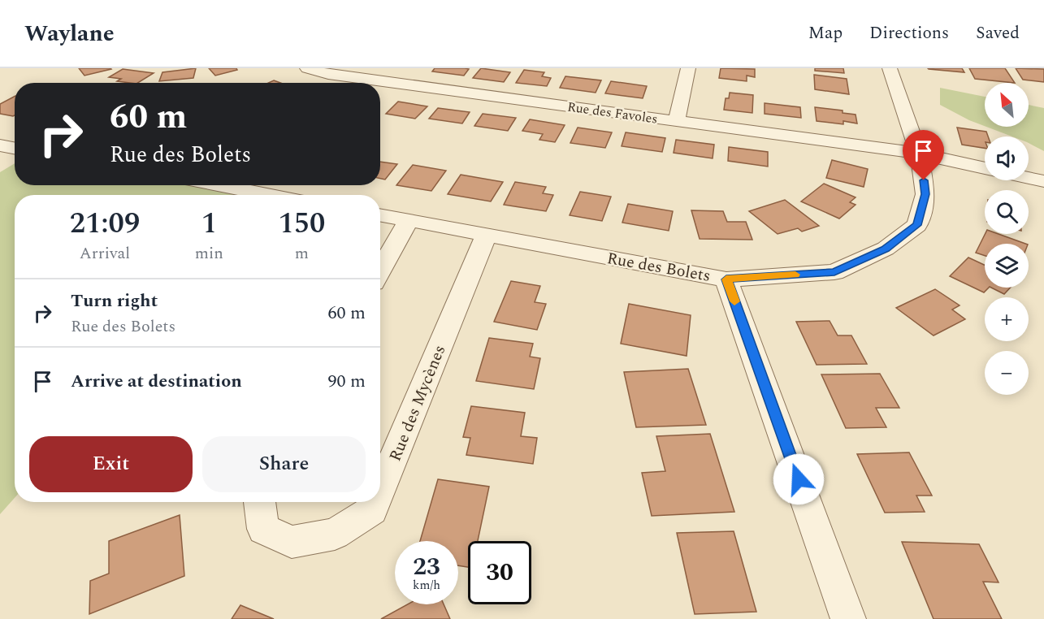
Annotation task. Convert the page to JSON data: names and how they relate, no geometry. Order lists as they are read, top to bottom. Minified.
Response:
{"streets":{"street":["Rue des Favoles","Rue des Bolets","Rue des Mycènes"]},"crossings":[["Rue des Favoles","Rue des Bolets"],["Rue des Bolets","Rue des Mycènes"]],"north":"top left","page":{"header":"Waylane","nav":["Map","Directions","Saved"],"map_buttons":["+","−"],"turn":["60 m","Rue des Bolets"],"eta":["21:09","Arrival","1","min","150","m"],"list":[{"name":"Turn right","note":"Rue des Bolets","value":"60 m"},{"name":"Arrive at destination","value":"90 m"}],"buttons":["Exit","Share"],"speed":"23 km/h","limit":"30"}}
